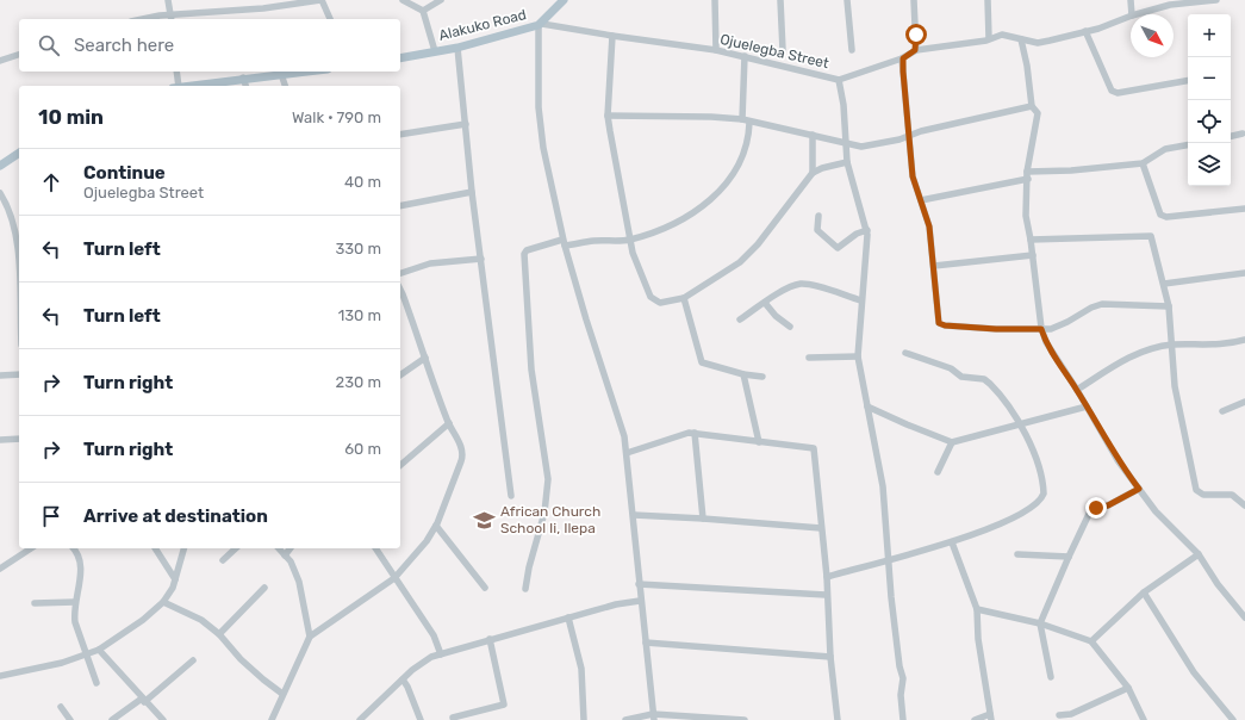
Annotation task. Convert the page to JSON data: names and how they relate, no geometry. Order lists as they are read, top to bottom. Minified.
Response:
{"streets":{"main road":["Alakuko Road"],"street":["Ojuelegba Street"]},"crossings":[["Alakuko Road","Ojuelegba Street"]],"places":{"school or university":["African Church School Ii, Ilepa"]},"north":"bottom right","page":{"map_buttons":["+","−"],"search":"Search here","heading":["10 min","Walk · 790 m"],"list":[["Continue","Ojuelegba Street","40 m"],["Turn left","330 m"],["Turn left","130 m"],["Turn right","230 m"],["Turn right","60 m"],"Arrive at destination"]}}
